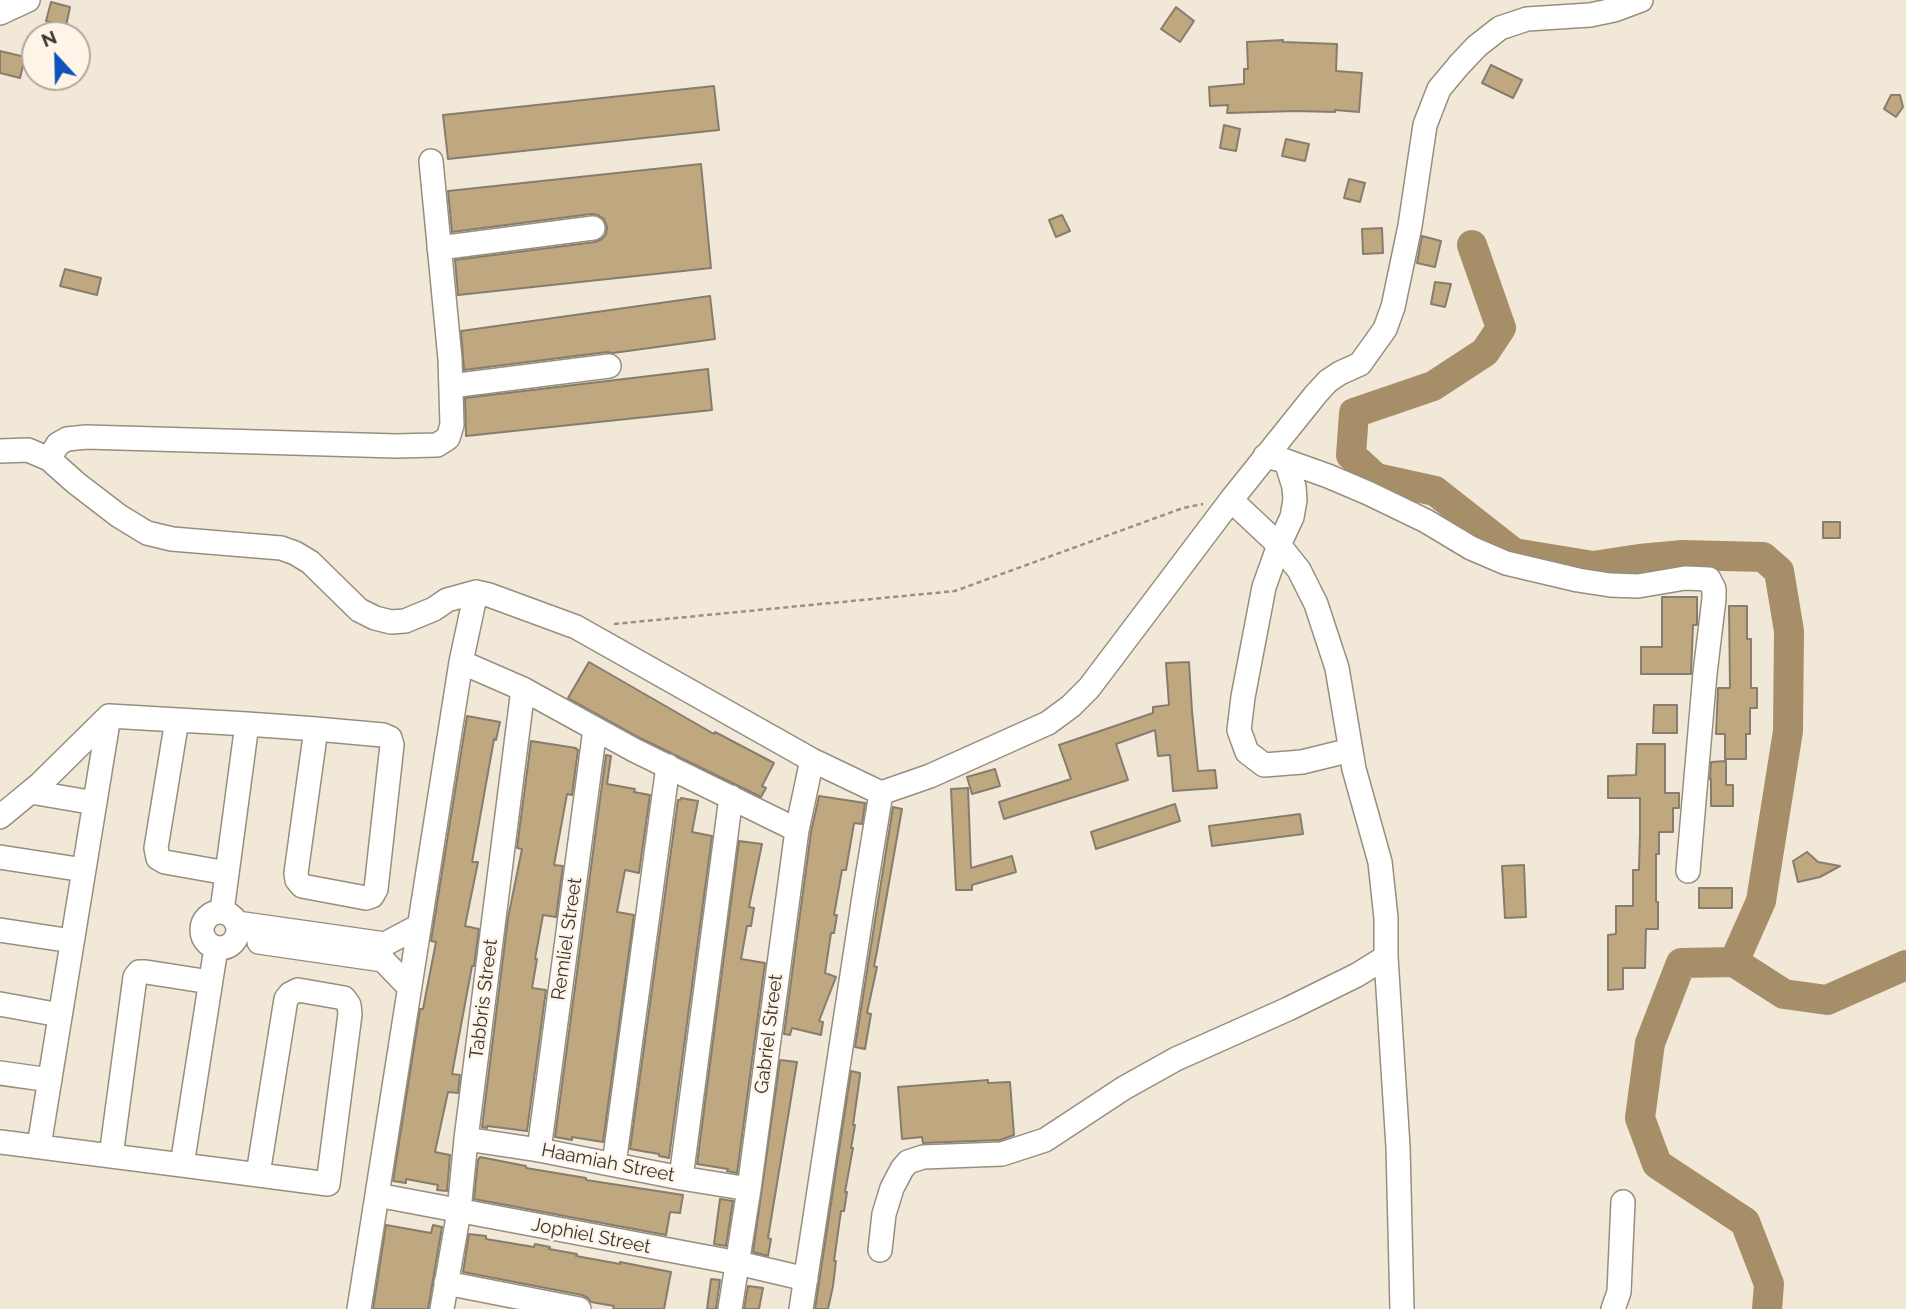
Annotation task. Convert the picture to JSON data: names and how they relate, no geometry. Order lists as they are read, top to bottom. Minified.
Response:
{"streets":{"street":["Remliel Street","Tabbris Street","Gabriel Street","Haamiah Street","Jophiel Street"]},"crossings":[["Remliel Street","Haamiah Street"],["Tabbris Street","Haamiah Street"],["Tabbris Street","Jophiel Street"],["Gabriel Street","Haamiah Street"],["Gabriel Street","Jophiel Street"]],"north":"top"}
